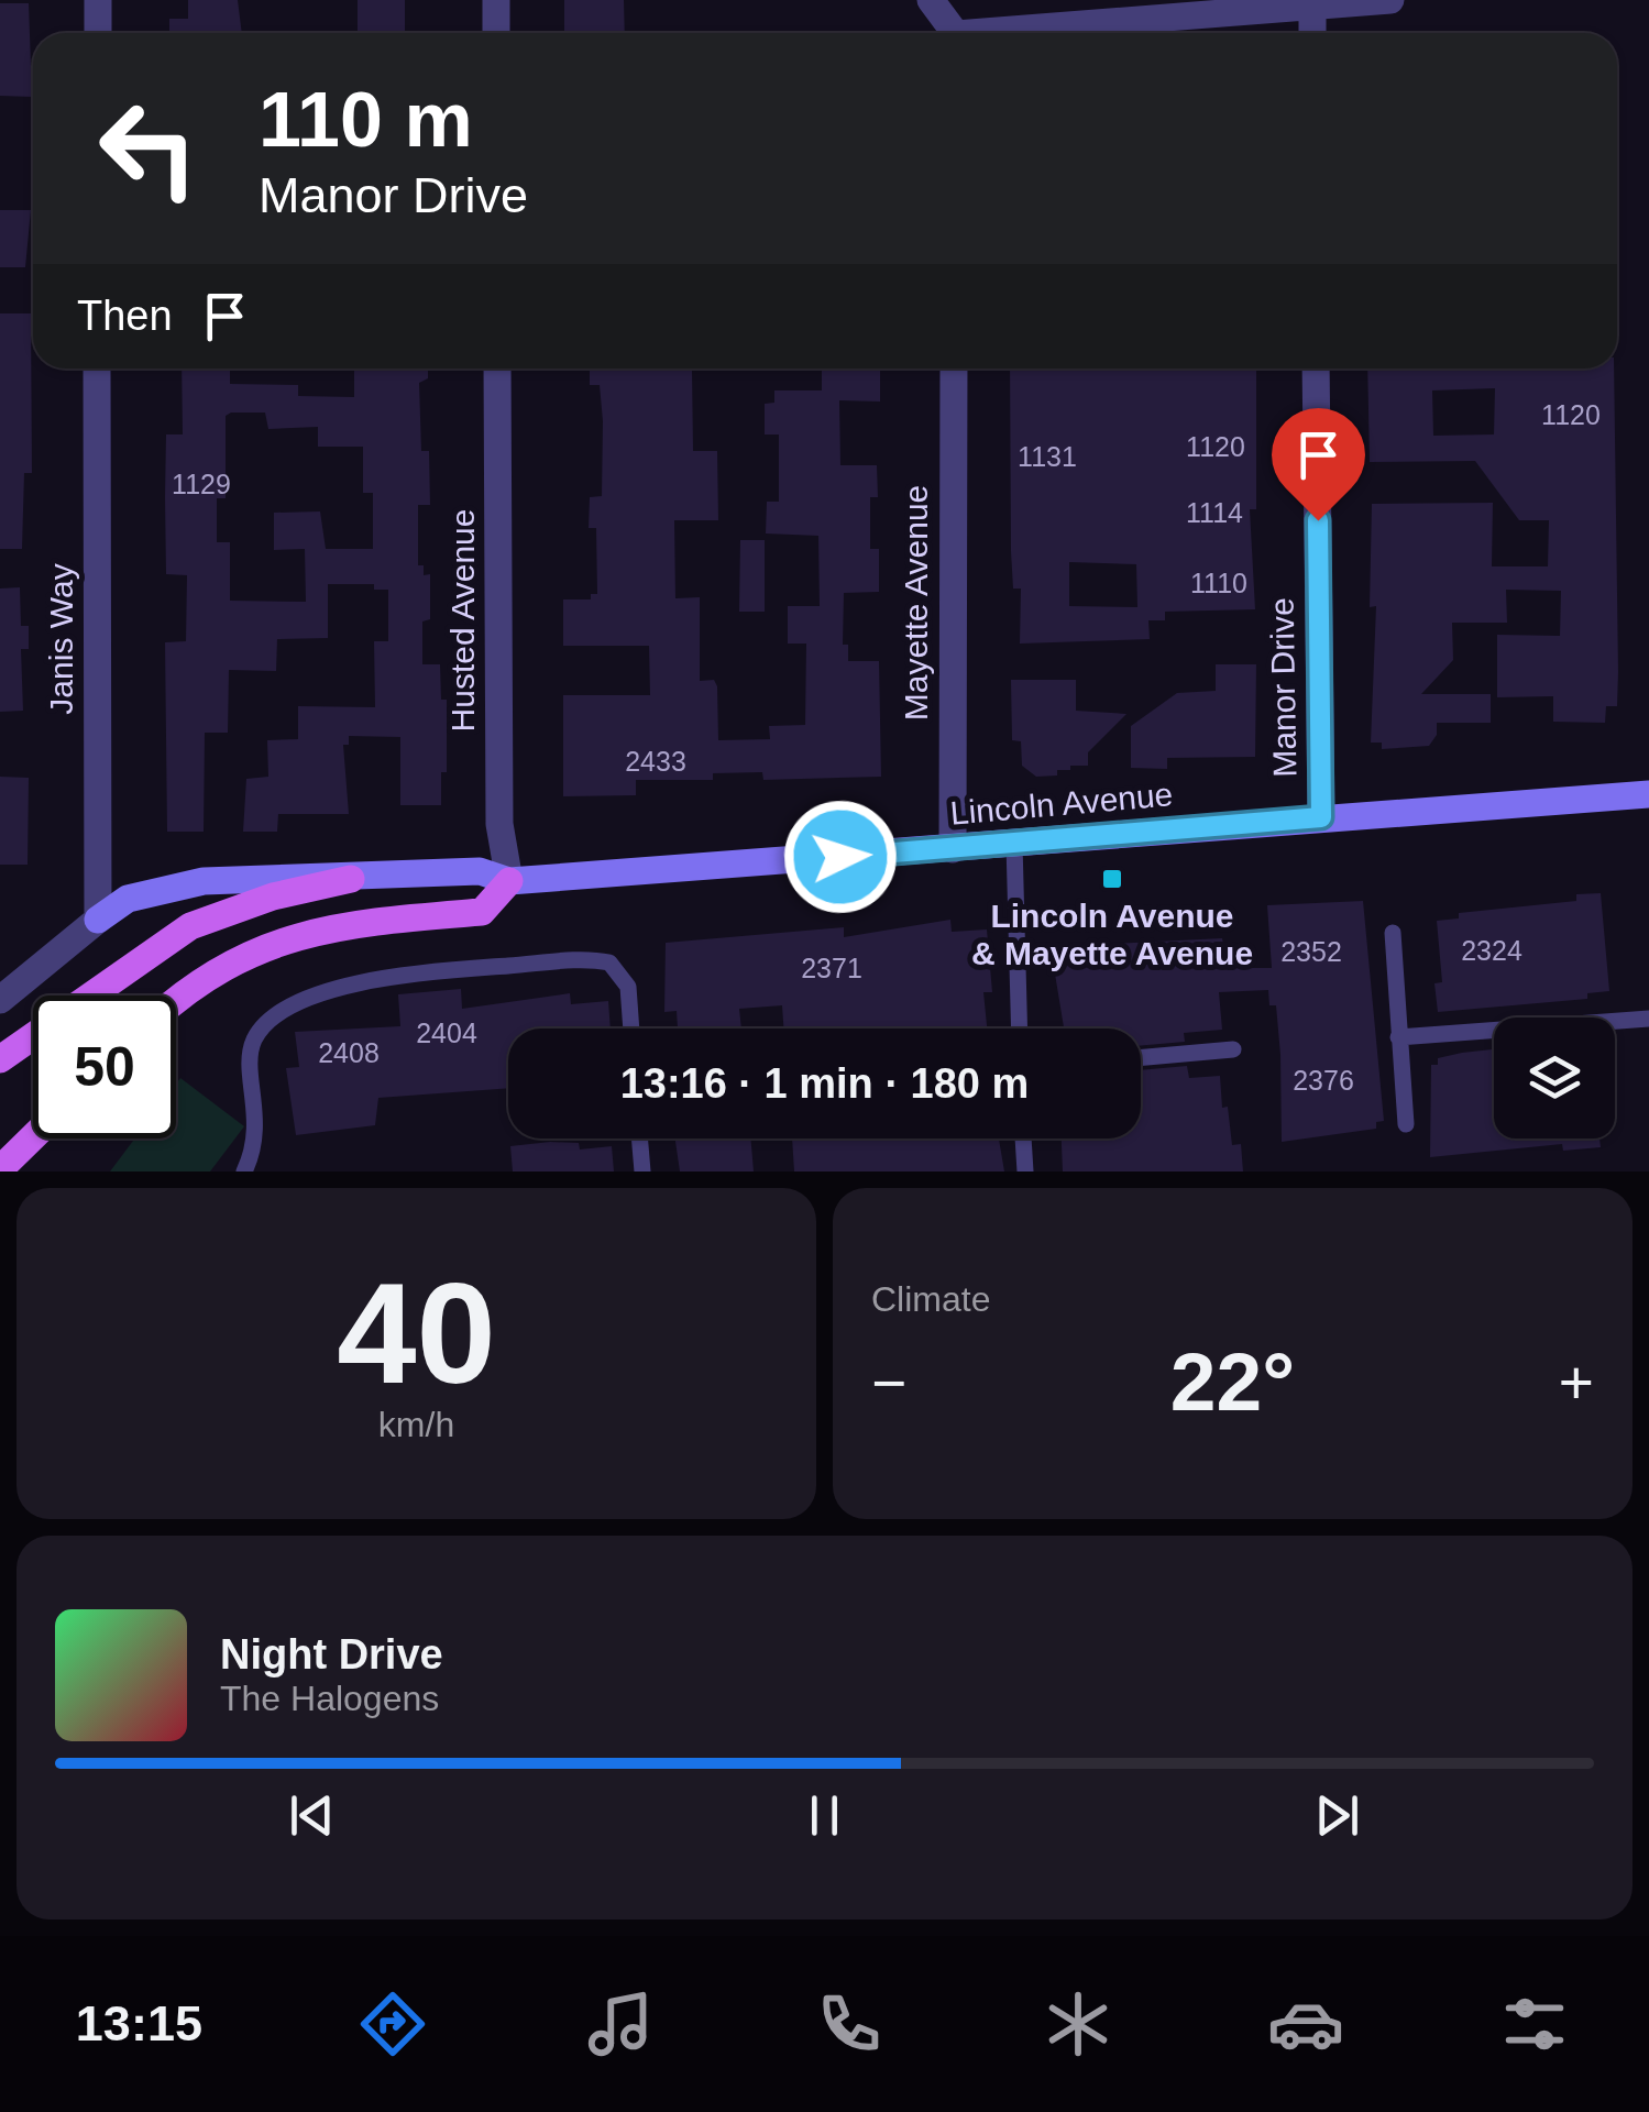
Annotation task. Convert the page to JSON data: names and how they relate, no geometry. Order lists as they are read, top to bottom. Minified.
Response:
{"streets":{"main road":["Lincoln Avenue"],"street":["Mayette Avenue","Husted Avenue","Janis Way","Manor Drive"]},"crossings":[["Mayette Avenue","Lincoln Avenue"],["Husted Avenue","Lincoln Avenue"],["Janis Way","Lincoln Avenue"],["Manor Drive","Lincoln Avenue"]],"places":{"transit":["Lincoln Avenue & Mayette Avenue"]},"house_numbers":["1120","1120","1131","1129","1114","1110","2433","2324","2352","2371","2404","2408","2376"],"page":{"turn":["110 m","Manor Drive"],"then":"Then","limit":"50","trip":"13:16 · 1 min · 180 m","tile":[["40","km/h"],"Climate"],"heat":["−","22°","+"],"song":["Night Drive","The Halogens"],"tabs":"13:15"}}
